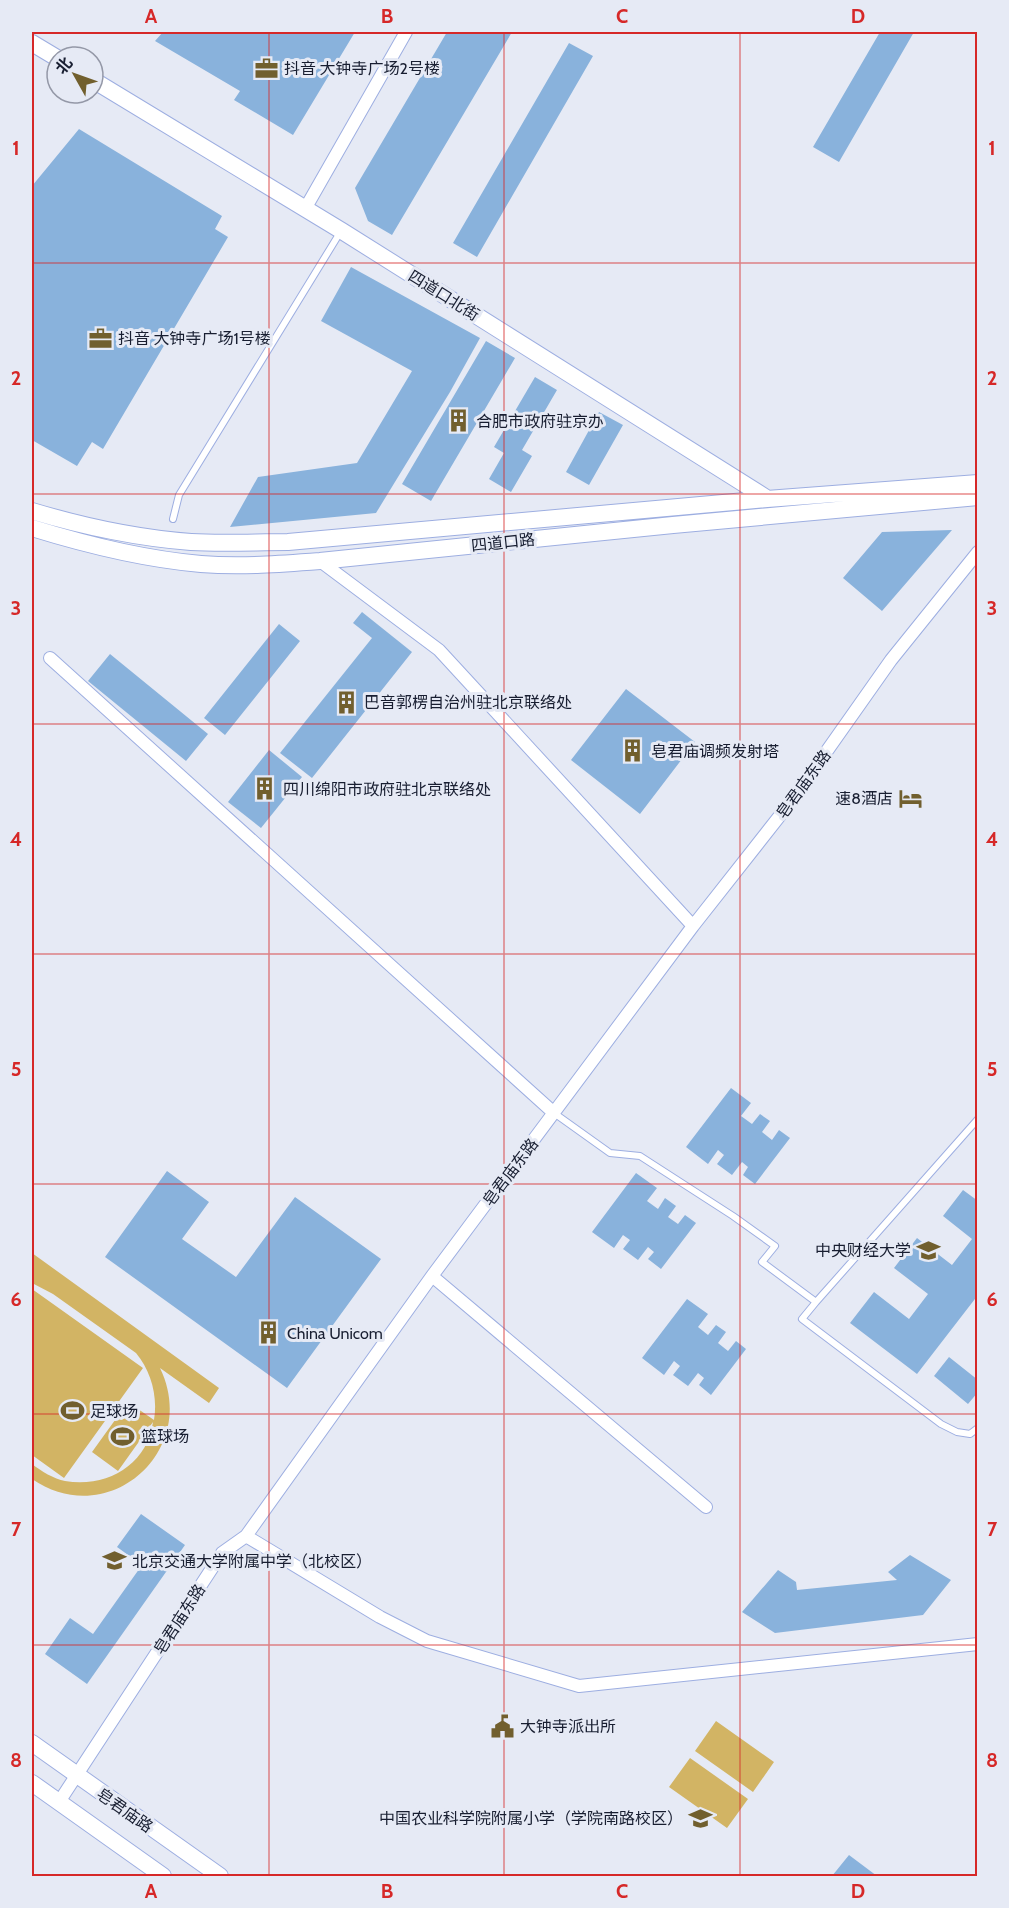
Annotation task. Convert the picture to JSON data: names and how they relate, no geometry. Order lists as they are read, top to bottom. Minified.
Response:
{"streets":{"street":["四道口北街","四道口路","皂君庙东路","皂君庙路"]},"crossings":[["四道口北街","四道口路"],["皂君庙东路","皂君庙路"]],"places":{"office":["抖音 大钟寺广场2号楼","抖音 大钟寺广场1号楼"],"building":["合肥市政府驻京办","巴音郭楞自治州驻北京联络处","皂君庙调频发射塔","四川绵阳市政府驻北京联络处","China Unicom"],"hotel":["速8酒店"],"school or university":["中央财经大学","北京交通大学附属中学（北校区）","中国农业科学院附属小学（学院南路校区）"],"sports":["足球场","篮球场"],"public building":["大钟寺派出所"]},"north":"top left","grid":{"columns":["A","B","C","D"],"rows":["1","2","3","4","5","6","7","8"]}}
